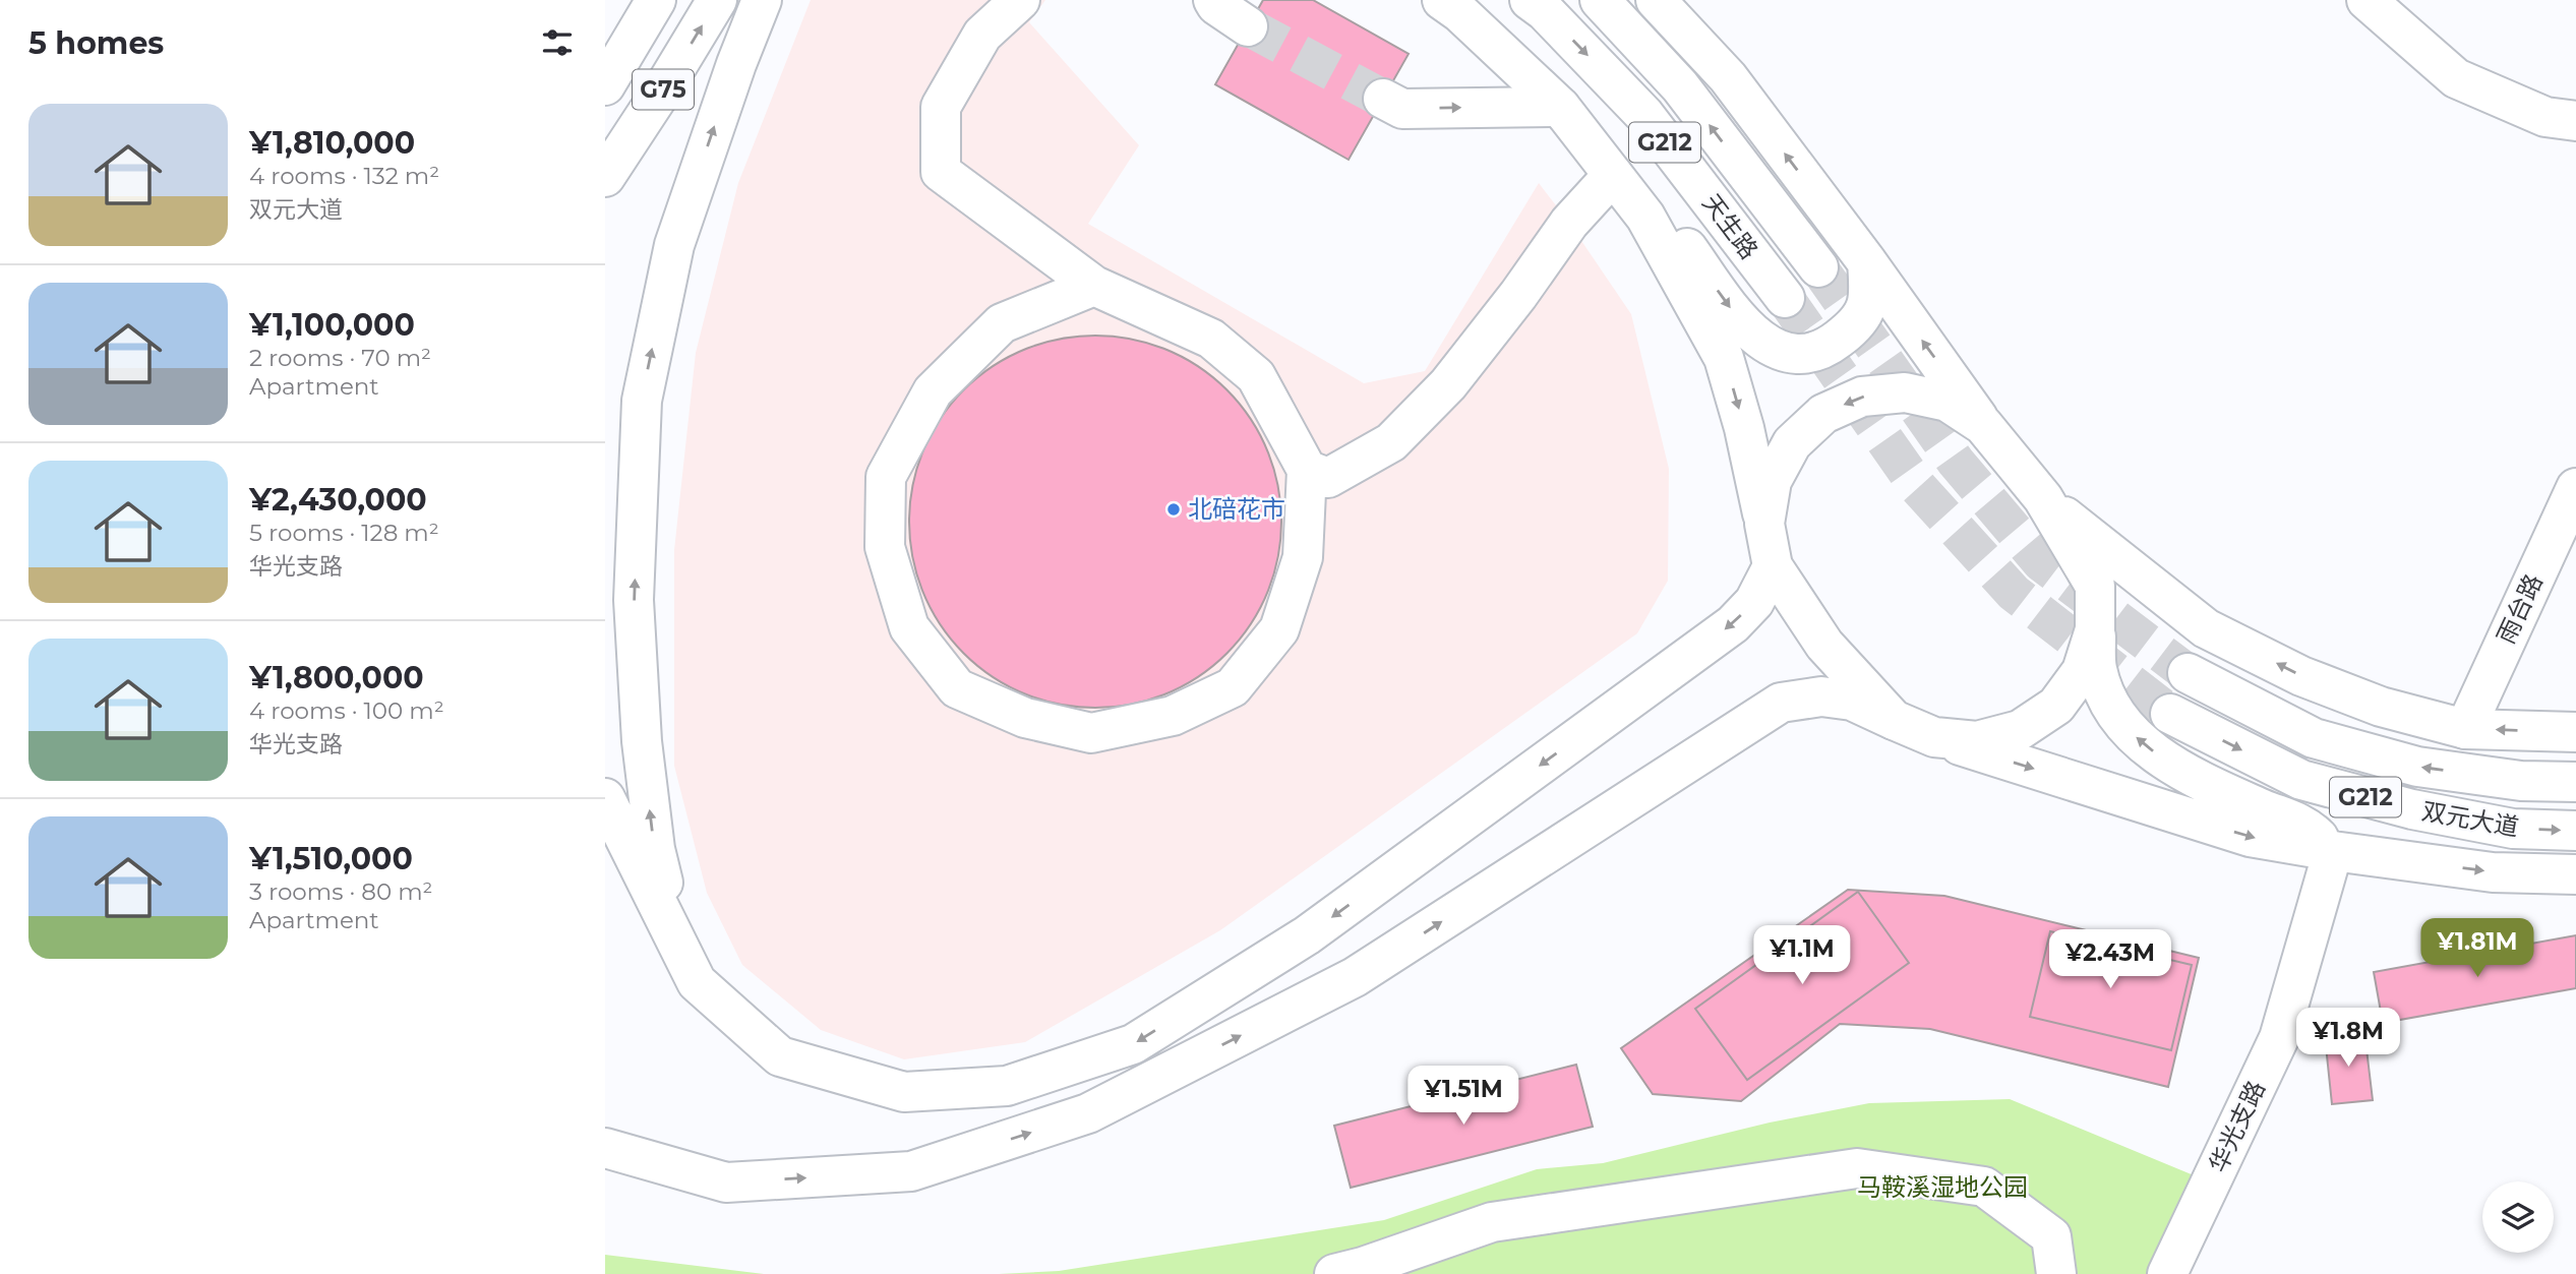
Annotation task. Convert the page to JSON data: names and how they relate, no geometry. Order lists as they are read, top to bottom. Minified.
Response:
{"streets":{"main road":["G75","G212","天生路","雨台路","双元大道","华光支路"]},"parks":["马鞍溪湿地公园"],"places":["北碚花市"],"page":{"heading":"5 homes","list":[{"name":"¥1,810,000","note":"4 rooms · 132 m² · 双元大道"},{"name":"¥1,100,000","note":"2 rooms · 70 m² · Apartment"},{"name":"¥2,430,000","note":"5 rooms · 128 m² · 华光支路"},{"name":"¥1,800,000","note":"4 rooms · 100 m² · 华光支路"},{"name":"¥1,510,000","note":"3 rooms · 80 m² · Apartment"}],"price":["¥1.81M","¥1.1M","¥2.43M","¥1.8M","¥1.51M"]}}
